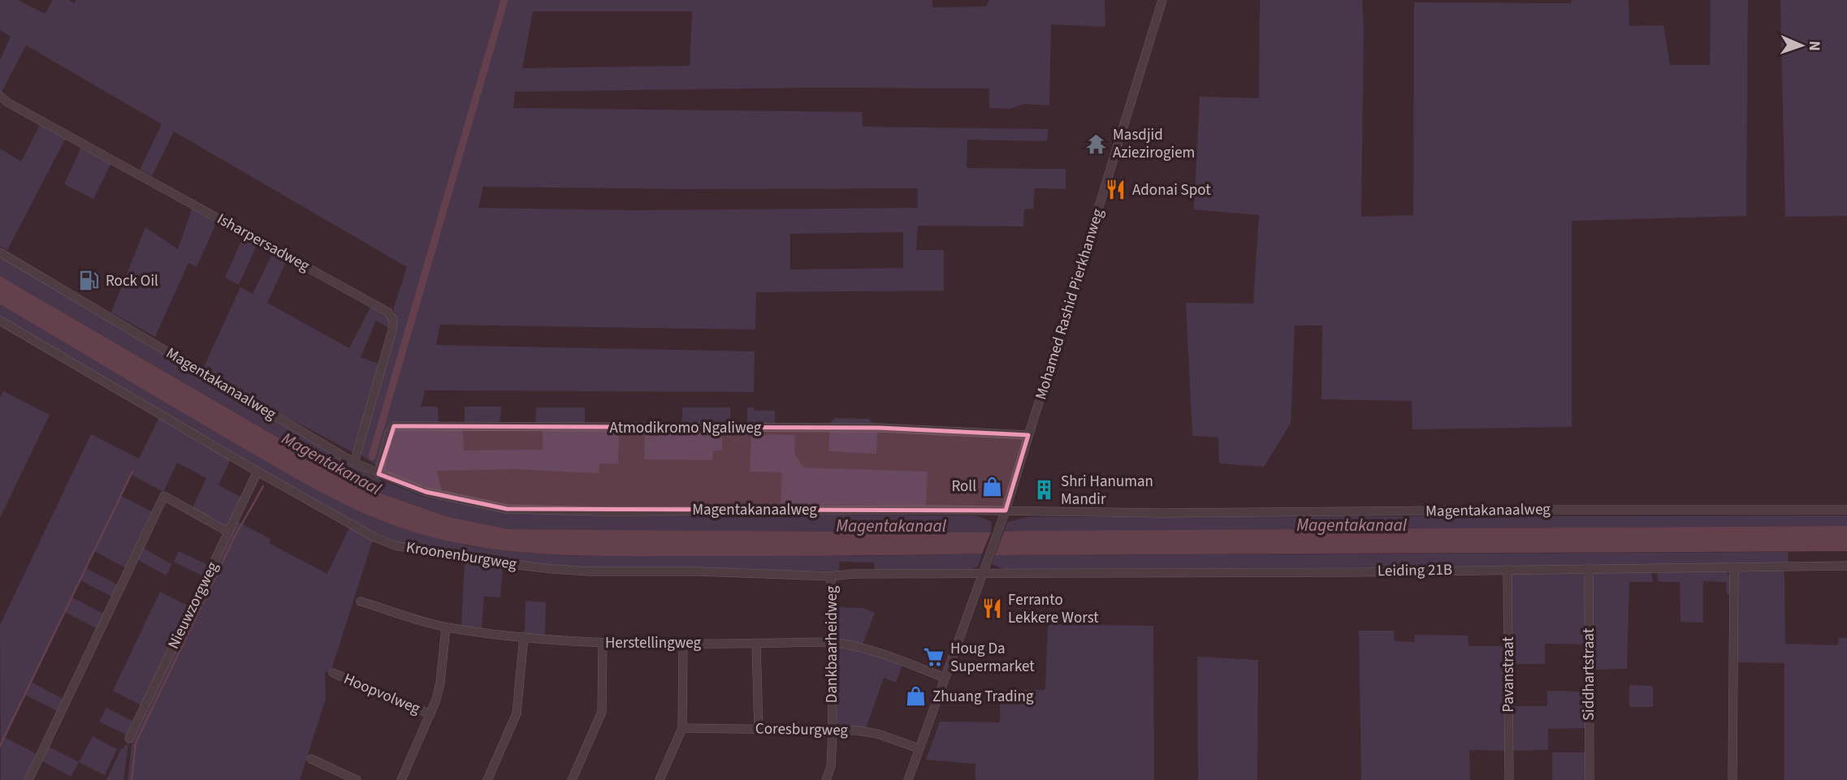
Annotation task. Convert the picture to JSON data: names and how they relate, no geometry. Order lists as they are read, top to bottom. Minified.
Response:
{"streets":{"street":["Isharpersadweg","Mohamed Rashid Pierkhanweg","Magentakanaalweg","Atmodikromo Ngaliweg","Kroonenburgweg","Leiding 21B","Nieuwzorgweg","Herstellingweg","Dankbaarheidweg","Pavanstraat","Siddhartstraat","Hoopvolweg","Coresburgweg"]},"crossings":[["Isharpersadweg","Magentakanaalweg"],["Mohamed Rashid Pierkhanweg","Magentakanaalweg"],["Mohamed Rashid Pierkhanweg","Atmodikromo Ngaliweg"],["Mohamed Rashid Pierkhanweg","Kroonenburgweg"],["Mohamed Rashid Pierkhanweg","Leiding 21B"],["Mohamed Rashid Pierkhanweg","Herstellingweg"],["Mohamed Rashid Pierkhanweg","Coresburgweg"],["Magentakanaalweg","Atmodikromo Ngaliweg"],["Kroonenburgweg","Leiding 21B"],["Kroonenburgweg","Nieuwzorgweg"],["Kroonenburgweg","Dankbaarheidweg"],["Leiding 21B","Pavanstraat"],["Leiding 21B","Siddhartstraat"],["Herstellingweg","Dankbaarheidweg"],["Dankbaarheidweg","Coresburgweg"]],"water":["Magentakanaal"],"places":{"temple":["Masdjid Aziezirogiem"],"restaurant":["Adonai Spot","Ferranto Lekkere Worst"],"fuel station":["Rock Oil"],"shop":["Roll","Zhuang Trading"],"building":["Shri Hanuman Mandir"],"supermarket":["Houg Da Supermarket"]},"north":"right"}
